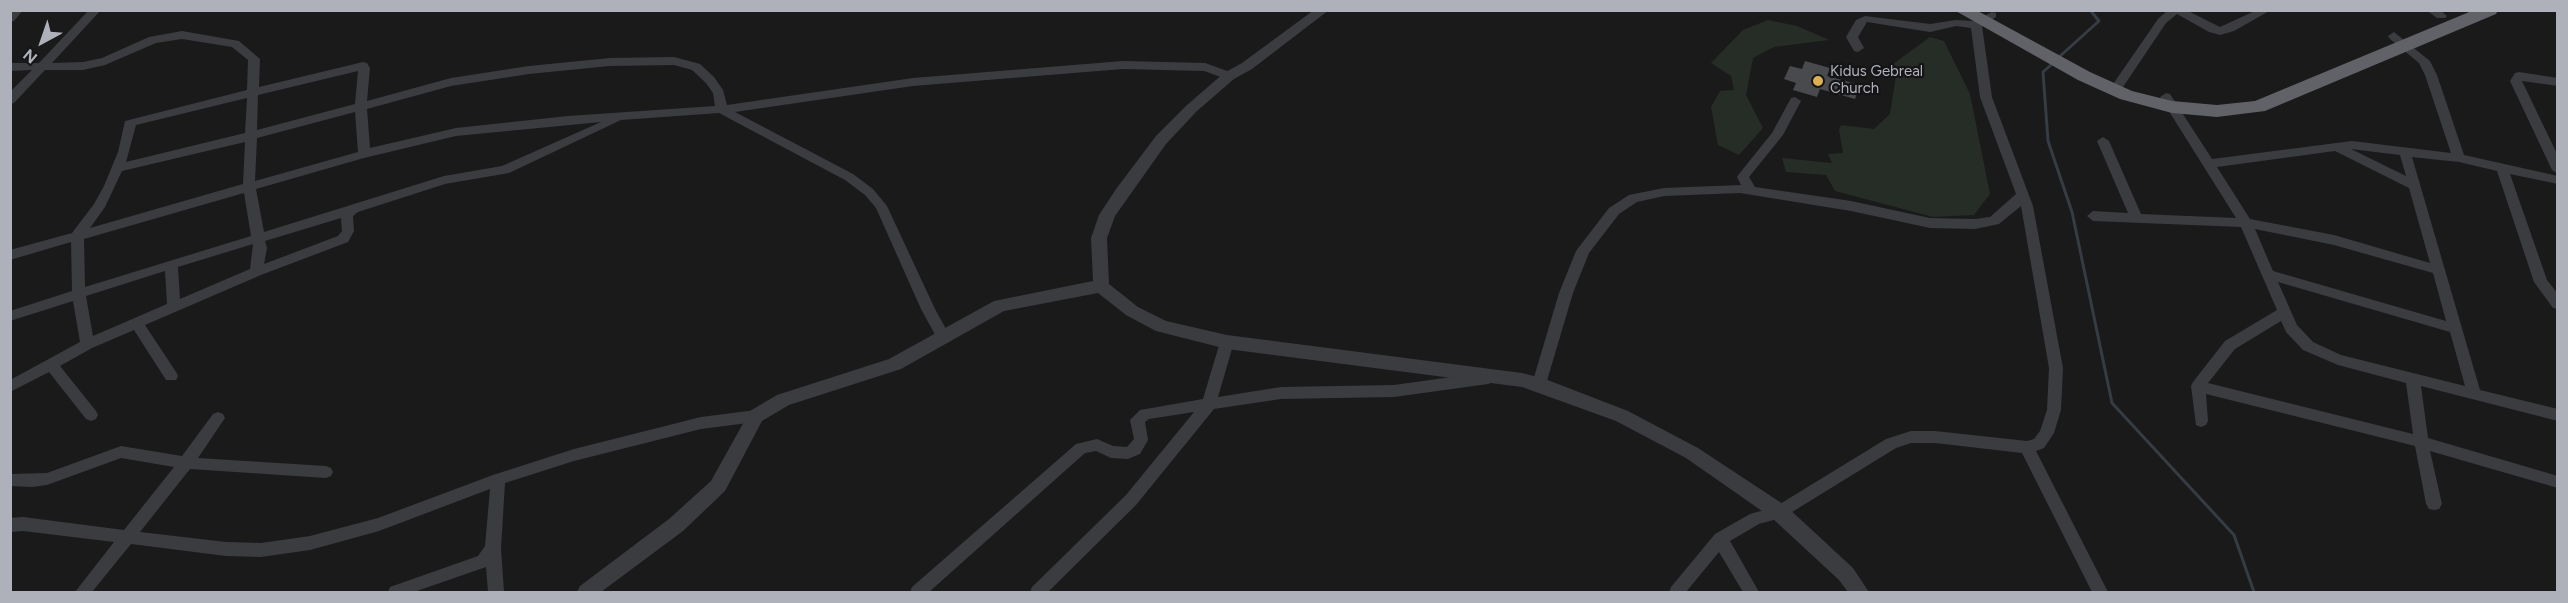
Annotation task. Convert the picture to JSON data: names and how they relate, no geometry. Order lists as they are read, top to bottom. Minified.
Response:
{"places":["Kidus Gebreal Church"],"north":"bottom left"}
